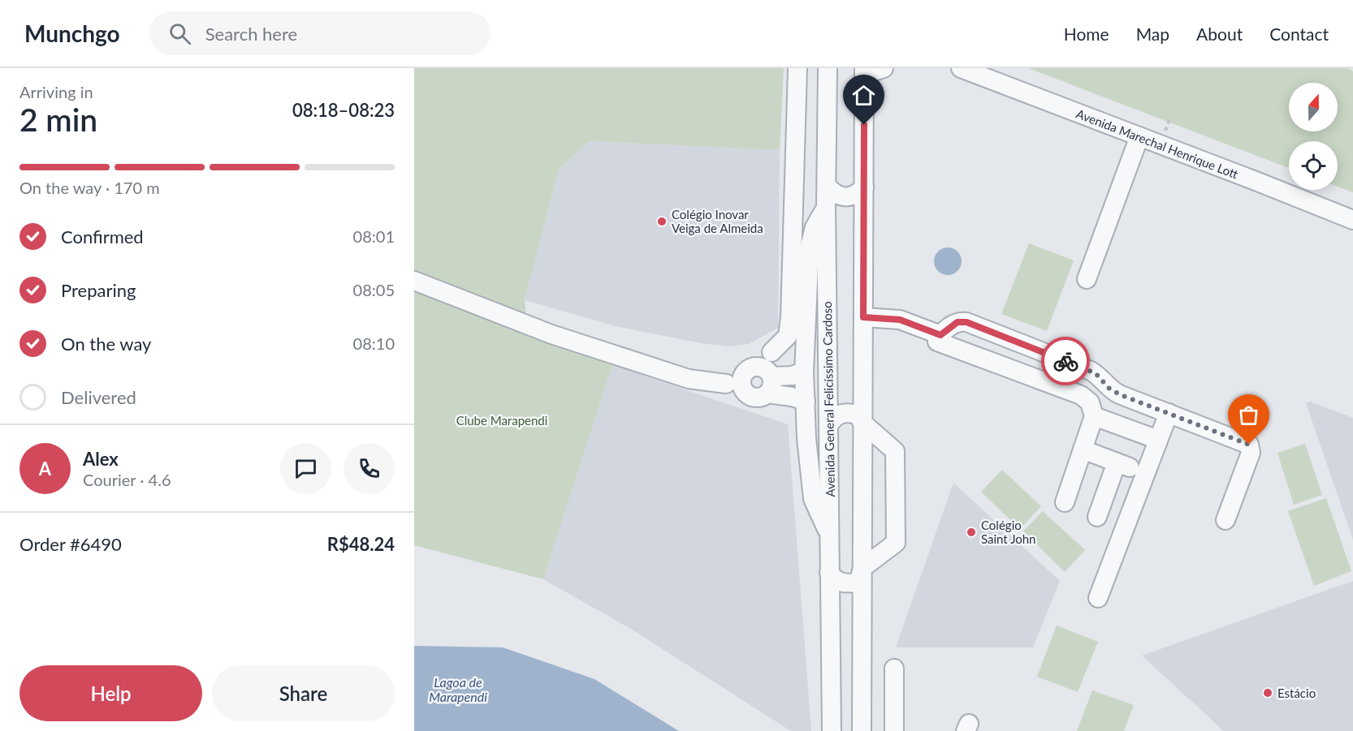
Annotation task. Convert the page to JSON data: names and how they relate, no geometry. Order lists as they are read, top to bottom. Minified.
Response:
{"streets":{"street":["Avenida Marechal Henrique Lott","Avenida General Felicíssimo Cardoso"]},"water":["Lagoa de Marapendi"],"parks":["Clube Marapendi"],"places":["Colégio Inovar Veiga de Almeida","Colégio Saint John","Estácio"],"north":"top","page":{"header":"Munchgo","search":"Search here","nav":["Home","Map","About","Contact"],"heading":["2 min","Arriving in","08:18–08:23"],"panel":["Alex","Courier · 4.6","Order #6490","R$48.24"],"bar":"On the way · 170 m","list":[["Confirmed","08:01"],["Preparing","08:05"],["On the way","08:10"],"Delivered"],"round":"A","buttons":["Help","Share"]}}
